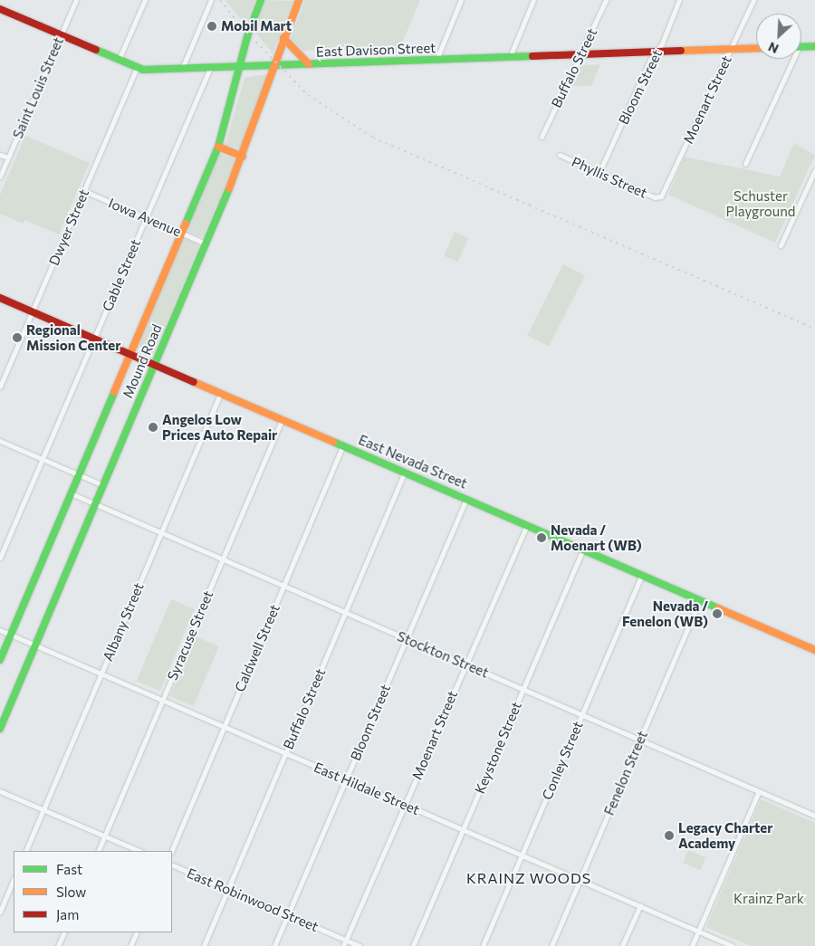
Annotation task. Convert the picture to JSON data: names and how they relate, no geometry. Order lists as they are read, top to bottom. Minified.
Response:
{"streets":{"main road":["East Davison Street","Mound Road","East Nevada Street"],"street":["Buffalo Street","Bloom Street","Saint Louis Street","Moenart Street","Phyllis Street","Iowa Avenue","Dwyer Street","Gable Street","Albany Street","Syracuse Street","Caldwell Street","Stockton Street","Keystone Street","Conley Street","Fenelon Street","East Hildale Street","East Robinwood Street"]},"crossings":[["East Davison Street","Buffalo Street"],["East Davison Street","Bloom Street"],["East Davison Street","Saint Louis Street"],["East Davison Street","Moenart Street"],["East Davison Street","Dwyer Street"],["East Davison Street","Gable Street"],["East Davison Street","Mound Road"],["Buffalo Street","East Nevada Street"],["Buffalo Street","Stockton Street"],["Buffalo Street","East Hildale Street"],["Buffalo Street","East Robinwood Street"],["Bloom Street","Phyllis Street"],["Bloom Street","East Nevada Street"],["Bloom Street","Stockton Street"],["Bloom Street","East Hildale Street"],["Bloom Street","East Robinwood Street"],["Moenart Street","Phyllis Street"],["Moenart Street","East Nevada Street"],["Moenart Street","Stockton Street"],["Moenart Street","East Hildale Street"],["Moenart Street","East Robinwood Street"],["Iowa Avenue","Dwyer Street"],["Iowa Avenue","Gable Street"],["Iowa Avenue","Mound Road"],["Dwyer Street","East Nevada Street"],["Gable Street","East Nevada Street"],["Mound Road","East Nevada Street"],["Mound Road","Stockton Street"],["Mound Road","East Hildale Street"],["East Nevada Street","Albany Street"],["East Nevada Street","Syracuse Street"],["East Nevada Street","Caldwell Street"],["East Nevada Street","Keystone Street"],["East Nevada Street","Conley Street"],["East Nevada Street","Fenelon Street"],["Albany Street","Stockton Street"],["Albany Street","East Hildale Street"],["Syracuse Street","Stockton Street"],["Syracuse Street","East Hildale Street"],["Caldwell Street","Stockton Street"],["Caldwell Street","East Hildale Street"],["Stockton Street","Keystone Street"],["Stockton Street","Conley Street"],["Stockton Street","Fenelon Street"],["Keystone Street","East Hildale Street"],["Conley Street","East Hildale Street"],["Fenelon Street","East Hildale Street"]],"districts":["KRAINZ WOODS"],"parks":["Schuster Playground","Krainz Park"],"places":["Mobil Mart","Regional Mission Center","Angelos Low Prices Auto Repair","Nevada / Moenart (WB)","Nevada / Fenelon (WB)","Legacy Charter Academy"],"legend":["Fast","Slow","Jam"],"north":"bottom left"}
